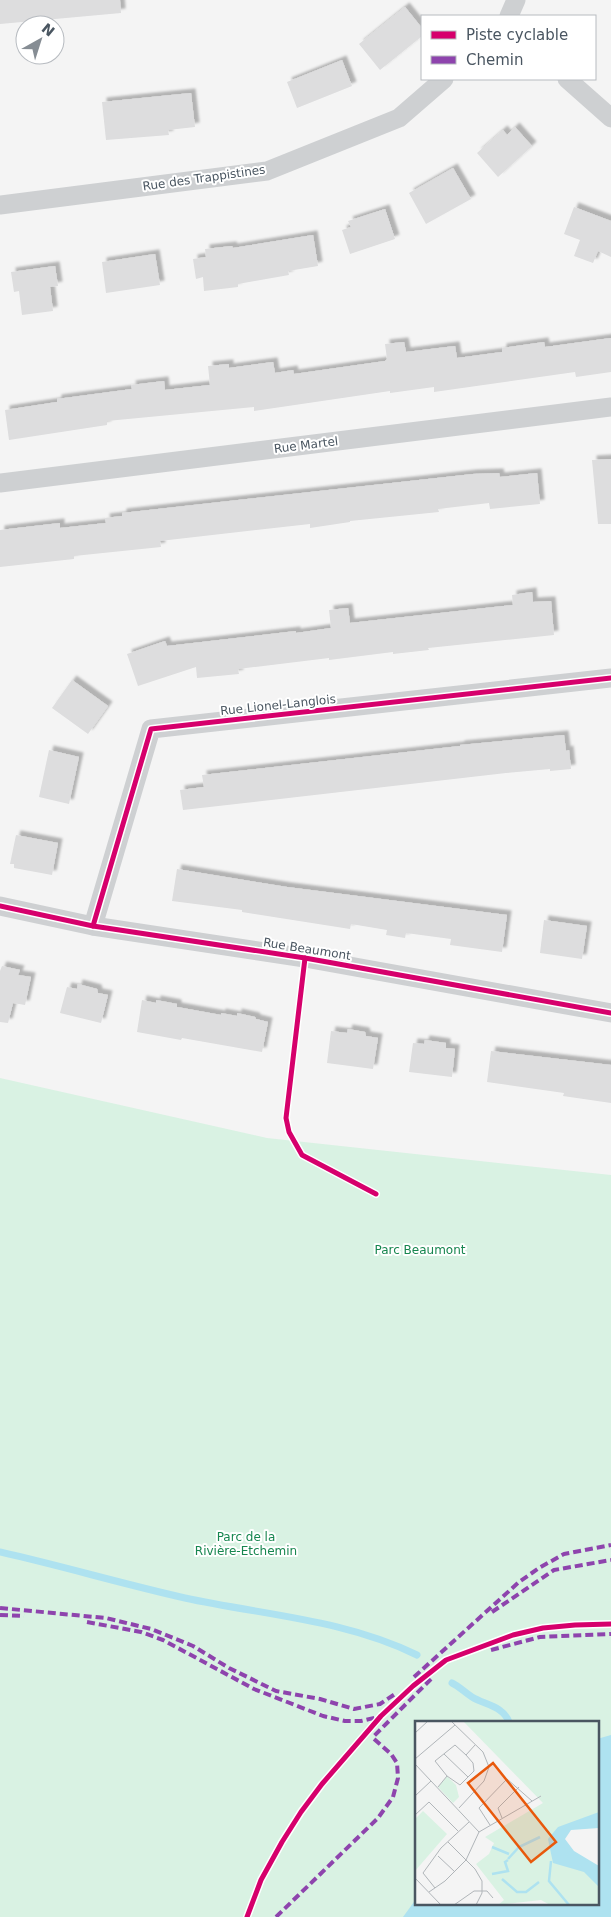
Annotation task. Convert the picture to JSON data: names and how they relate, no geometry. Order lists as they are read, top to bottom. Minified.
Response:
{"streets":{"street":["Rue des Trappistines","Rue Martel","Rue Lionel-Langlois","Rue Beaumont"]},"crossings":[["Rue Lionel-Langlois","Rue Beaumont"]],"parks":["Parc Beaumont","Parc de la Rivière-Etchemin"],"legend":["Piste cyclable","Chemin"],"north":"top right"}
